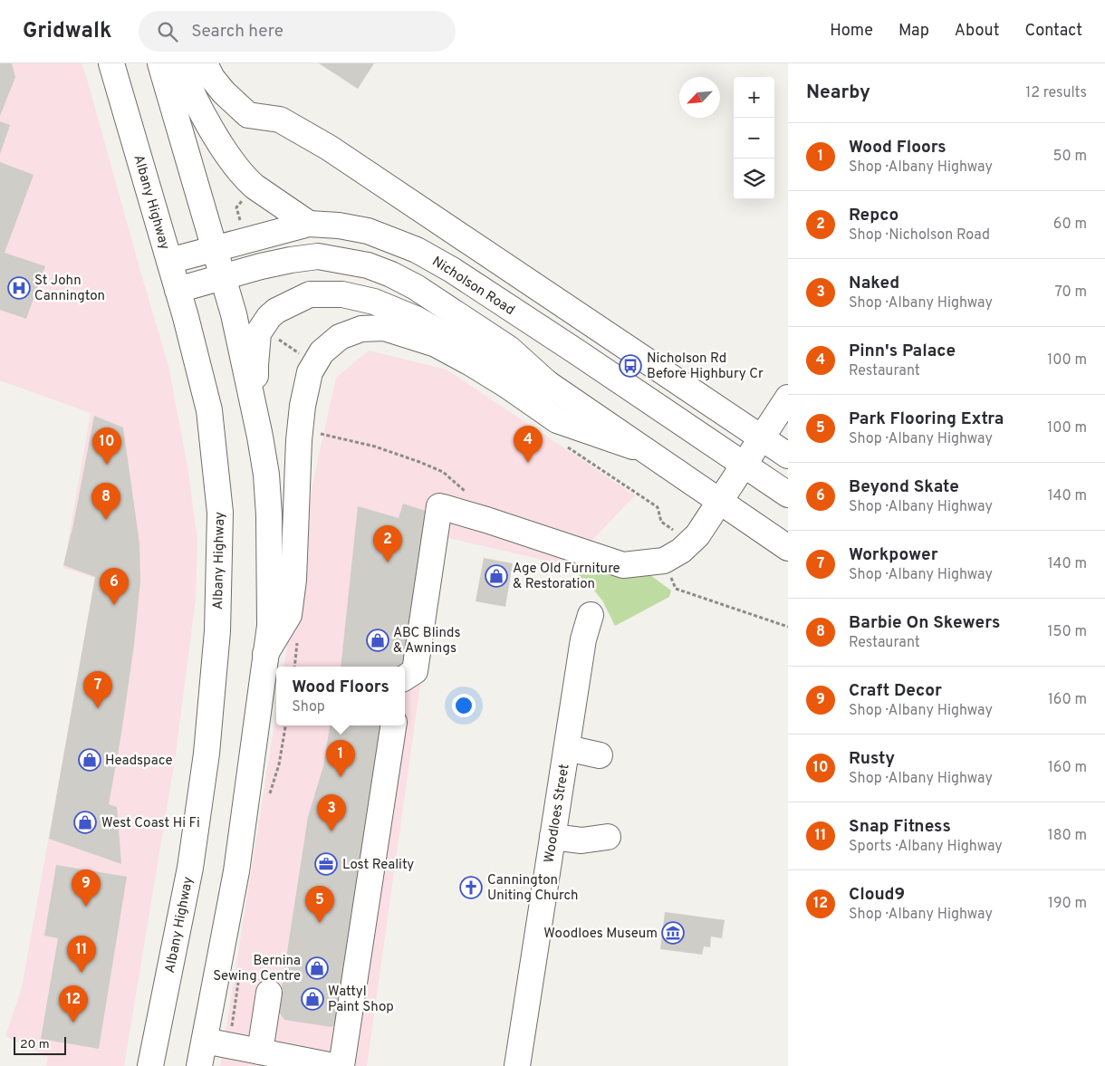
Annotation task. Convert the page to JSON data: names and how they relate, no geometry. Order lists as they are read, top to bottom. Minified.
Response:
{"streets":{"main road":["Albany Highway","Nicholson Road","Woodloes Street"]},"crossings":[["Albany Highway","Nicholson Road"]],"places":{"hospital":["St John Cannington"],"bus stop":["Nicholson Rd Before Highbury Cr"],"shop":["Age Old Furniture & Restoration","ABC Blinds & Awnings","Headspace","West Coast Hi Fi","Bernina Sewing Centre","Wattyl Paint Shop"],"office":["Lost Reality"],"church":["Cannington Uniting Church"],"museum":["Woodloes Museum"]},"scale_bar":"20 m","north":"bottom left","page":{"header":"Gridwalk","search":"Search here","nav":["Home","Map","About","Contact"],"heading":["Nearby","12 results"],"map_buttons":["+","−"],"list":[{"mark":"1","name":"Wood Floors","note":"Shop · Albany Highway","value":"50 m"},{"mark":"2","name":"Repco","note":"Shop · Nicholson Road","value":"60 m"},{"mark":"3","name":"Naked","note":"Shop · Albany Highway","value":"70 m"},{"mark":"4","name":"Pinn's Palace","note":"Restaurant","value":"100 m"},{"mark":"5","name":"Park Flooring Extra","note":"Shop · Albany Highway","value":"100 m"},{"mark":"6","name":"Beyond Skate","note":"Shop · Albany Highway","value":"140 m"},{"mark":"7","name":"Workpower","note":"Shop · Albany Highway","value":"140 m"},{"mark":"8","name":"Barbie On Skewers","note":"Restaurant","value":"150 m"},{"mark":"9","name":"Craft Decor","note":"Shop · Albany Highway","value":"160 m"},{"mark":"10","name":"Rusty","note":"Shop · Albany Highway","value":"160 m"},{"mark":"11","name":"Snap Fitness","note":"Sports · Albany Highway","value":"180 m"},{"mark":"12","name":"Cloud9","note":"Shop · Albany Highway","value":"190 m"}],"pins":["4","10","8","2","6","7","1","3","9","5","11","12"],"popup":["Wood Floors","Shop"],"scale":"20 m"}}
